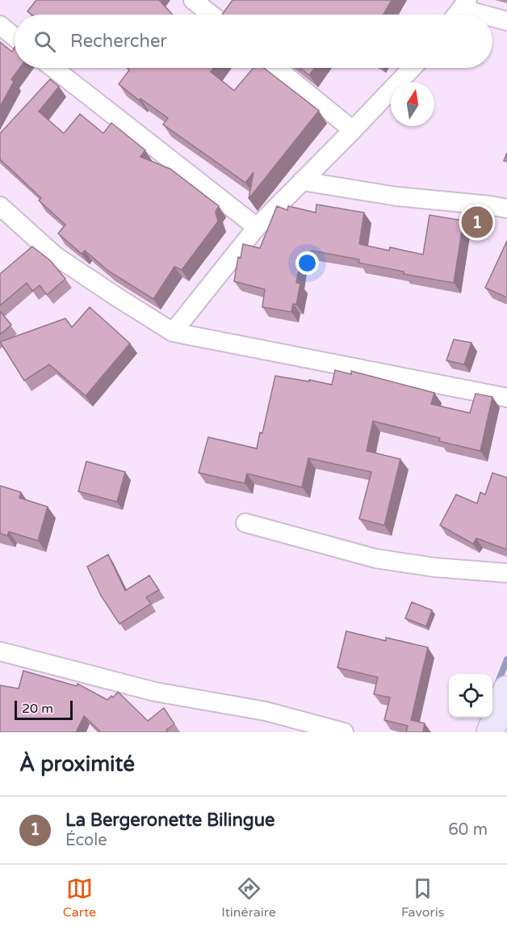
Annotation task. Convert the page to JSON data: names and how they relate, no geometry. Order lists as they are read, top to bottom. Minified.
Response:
{"scale_bar":"20 m","north":"top","page":{"search":"Rechercher","pins":"1","scale":"20 m","heading":"À proximité","list":[{"mark":"1","name":"La Bergeronette Bilingue","note":"École","value":"60 m"}],"nav":["Carte","Itinéraire","Favoris"]}}
